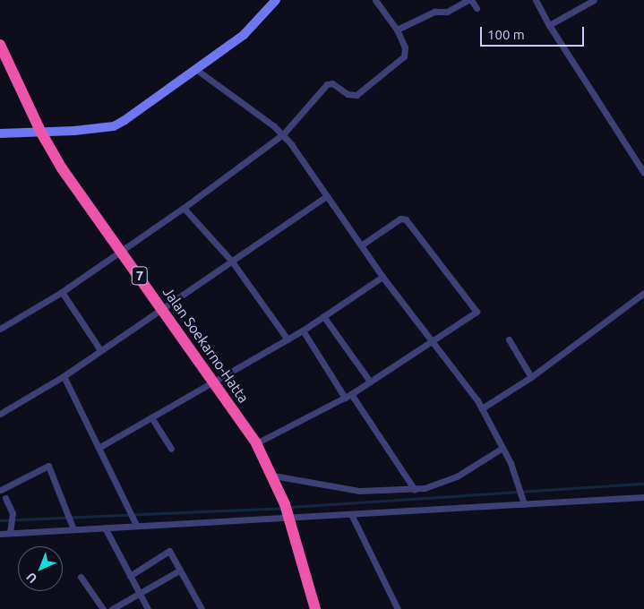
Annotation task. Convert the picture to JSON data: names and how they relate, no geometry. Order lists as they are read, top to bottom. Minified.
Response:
{"streets":{"highway":["7","Jalan Soekarno-Hatta"]},"scale_bar":"100 m","north":"bottom left"}
